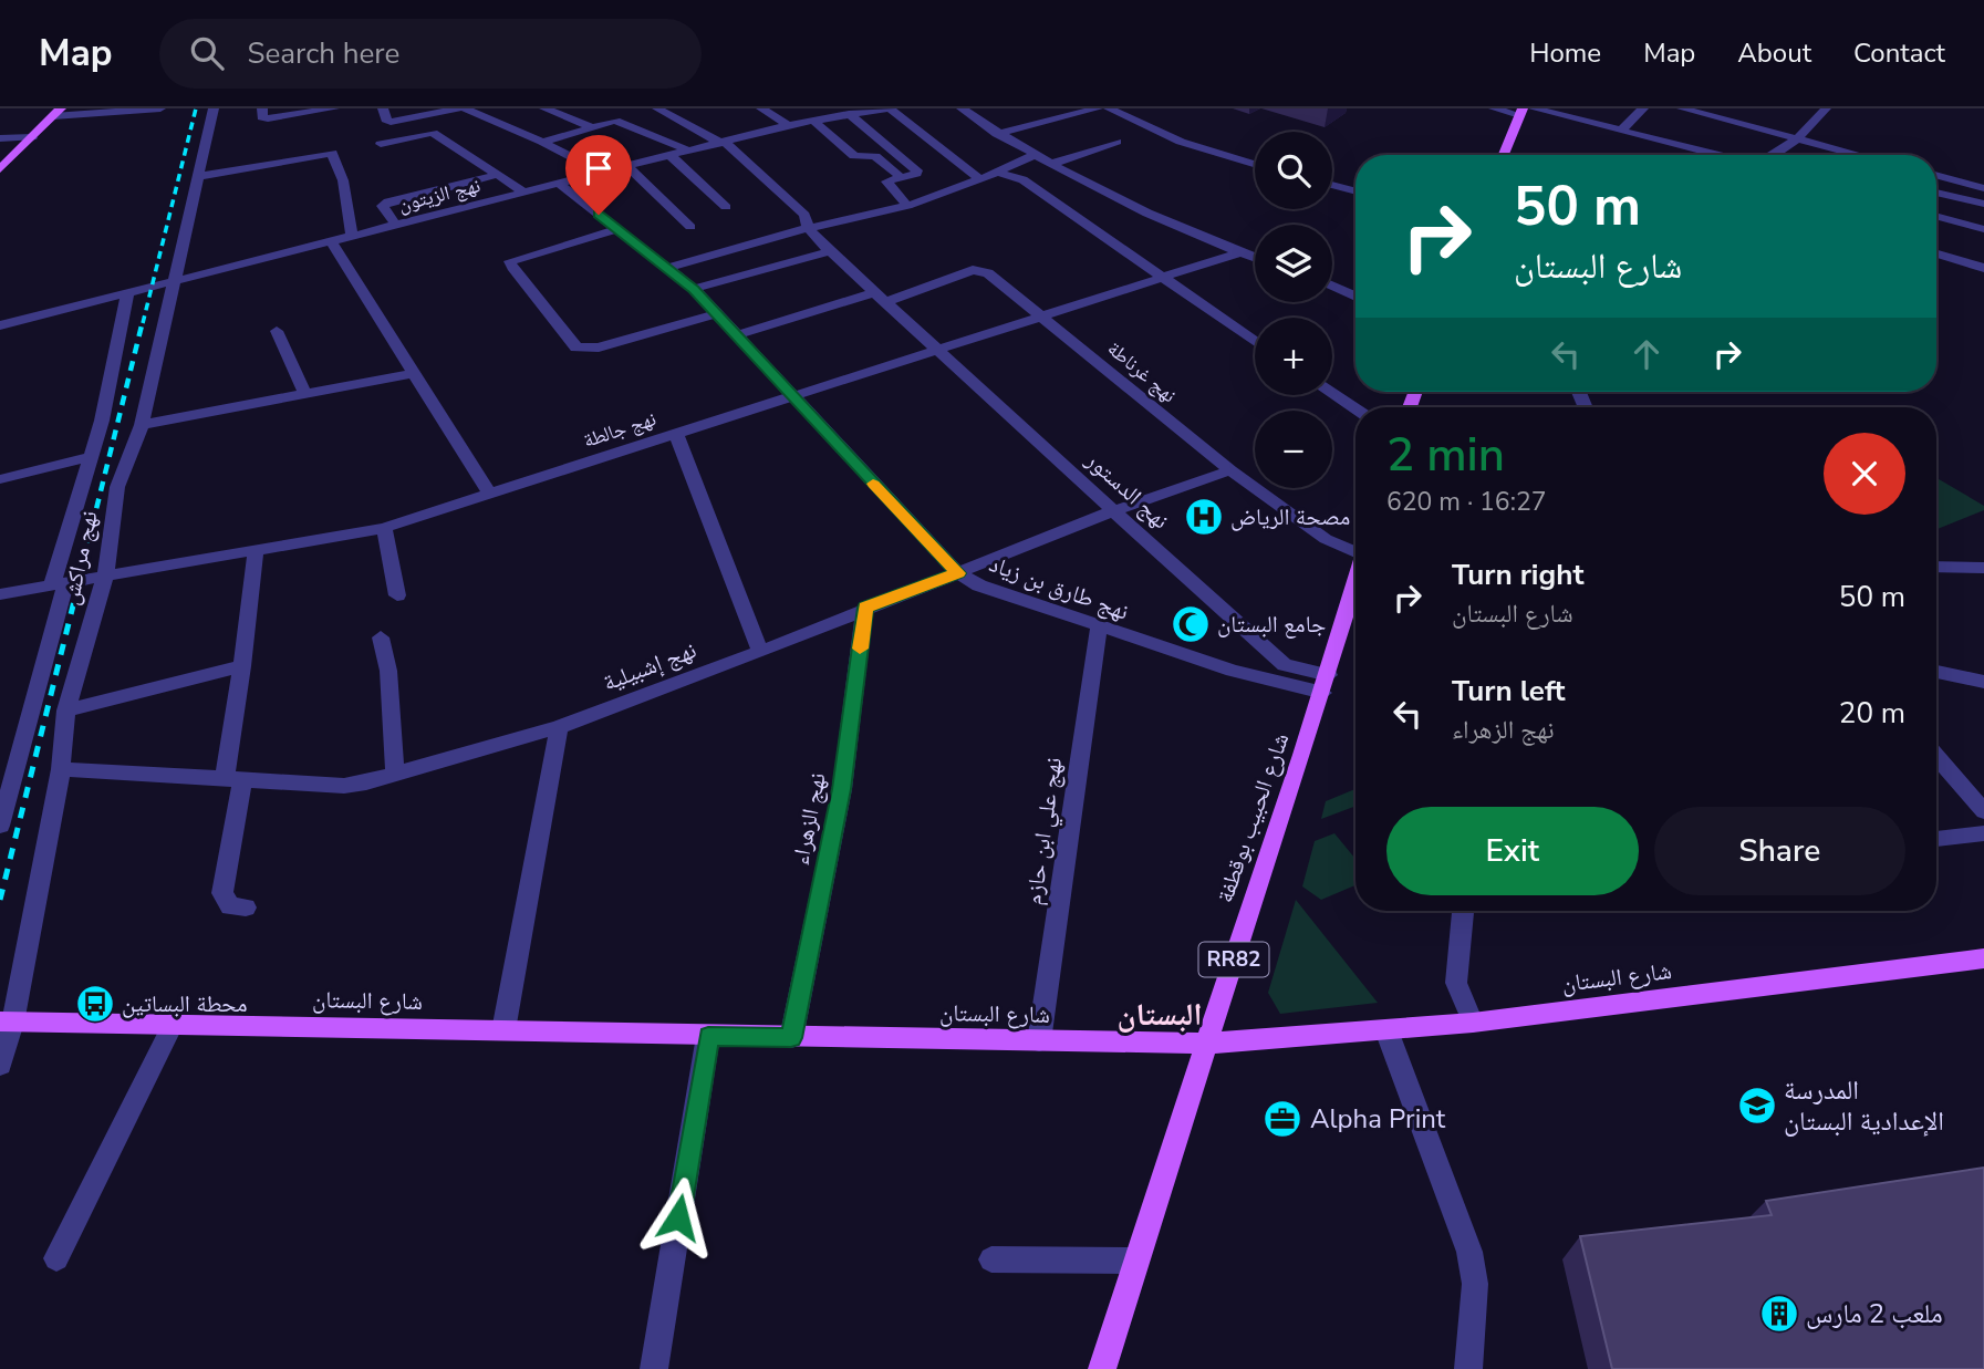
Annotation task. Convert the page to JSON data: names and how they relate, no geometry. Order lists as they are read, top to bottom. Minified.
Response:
{"streets":{"main road":["شارع الحبيب بوقطفة","RR82","شارع البستان"],"street":["نهج الزيتون","نهج غرناطة","نهج جالطة","نهج الدستور","نهج مراكش","نهج طارق بن زياد","نهج إشبيلية","نهج الزهراء","نهج علي ابن حازم"]},"crossings":[["نهج الزيتون","نهج الدستور"],["نهج الزيتون","نهج مراكش"],["نهج الزيتون","نهج طارق بن زياد"],["نهج غرناطة","نهج جالطة"],["نهج غرناطة","نهج الدستور"],["نهج غرناطة","نهج إشبيلية"],["نهج جالطة","نهج الدستور"],["نهج جالطة","نهج مراكش"],["نهج جالطة","نهج طارق بن زياد"],["نهج الدستور","نهج طارق بن زياد"],["نهج الدستور","نهج إشبيلية"],["نهج الدستور","شارع الحبيب بوقطفة"],["نهج مراكش","نهج إشبيلية"],["نهج مراكش","شارع البستان"],["نهج طارق بن زياد","نهج إشبيلية"],["نهج طارق بن زياد","شارع الحبيب بوقطفة"],["نهج طارق بن زياد","نهج علي ابن حازم"],["نهج إشبيلية","نهج الزهراء"],["شارع الحبيب بوقطفة","شارع البستان"],["نهج الزهراء","شارع البستان"],["نهج علي ابن حازم","شارع البستان"]],"districts":["البستان"],"places":{"hospital":["مصحة الرياض"],"mosque":["جامع البستان"],"bus stop":["محطة البساتين"],"school or university":["المدرسة الإعدادية البستان"],"office":["Alpha Print"],"building":["ملعب 2 مارس"]},"page":{"header":"Map","search":"Search here","nav":["Home","Map","About","Contact"],"map_buttons":["+","−"],"turn":["50 m","شارع البستان"],"heading":["2 min","620 m · 16:27"],"list":[{"name":"Turn right","note":"شارع البستان","value":"50 m"},{"name":"Turn left","note":"نهج الزهراء","value":"20 m"}],"buttons":["Exit","Share"]}}
